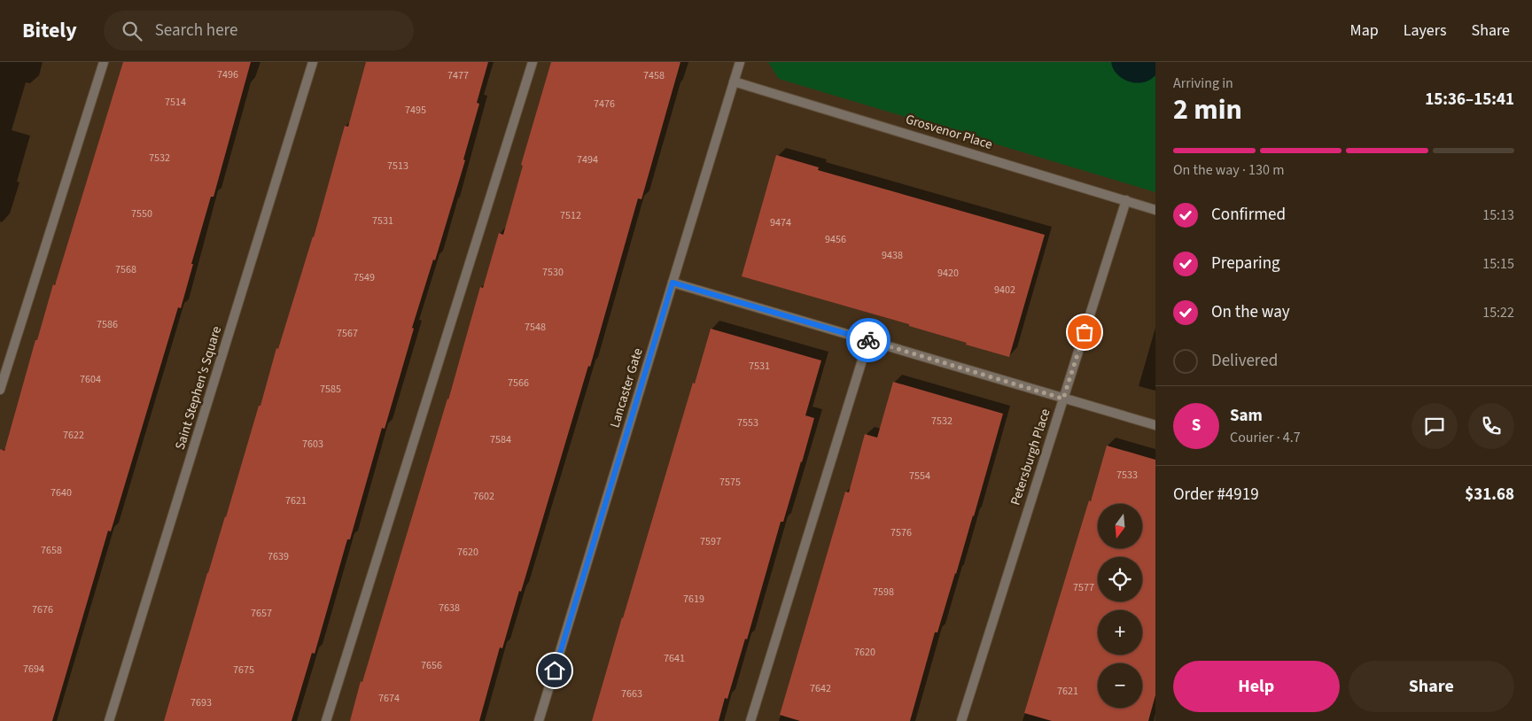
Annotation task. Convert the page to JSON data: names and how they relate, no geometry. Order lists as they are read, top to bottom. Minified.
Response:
{"streets":{"street":["Grosvenor Place","Saint Stephen's Square","Lancaster Gate","Petersburgh Place"]},"crossings":[["Grosvenor Place","Lancaster Gate"],["Grosvenor Place","Petersburgh Place"]],"house_numbers":["7496","7477","7458","7514","7476","7495","7532","7494","7513","7550","7512","7531","9474","9456","9438","7568","7530","9420","7549","9402","7586","7548","7567","7531","7604","7566","7585","7532","7553","7622","7584","7603","7533","7554","7575","7640","7602","7621","7576","7597","7658","7620","7639","7577","7598","7619","7638","7676","7657","7620","7641","7656","7694","7675","7642","7621","7663","7674","7693"],"north":"bottom","page":{"header":"Bitely","search":"Search here","nav":["Map","Layers","Share"],"heading":["2 min","Arriving in","15:36–15:41"],"panel":["Sam","Courier · 4.7","Order #4919","$31.68"],"bar":"On the way · 130 m","list":[["Confirmed","15:13"],["Preparing","15:15"],["On the way","15:22"],"Delivered"],"round":"S","map_buttons":["+","−"],"buttons":["Help","Share"]}}
